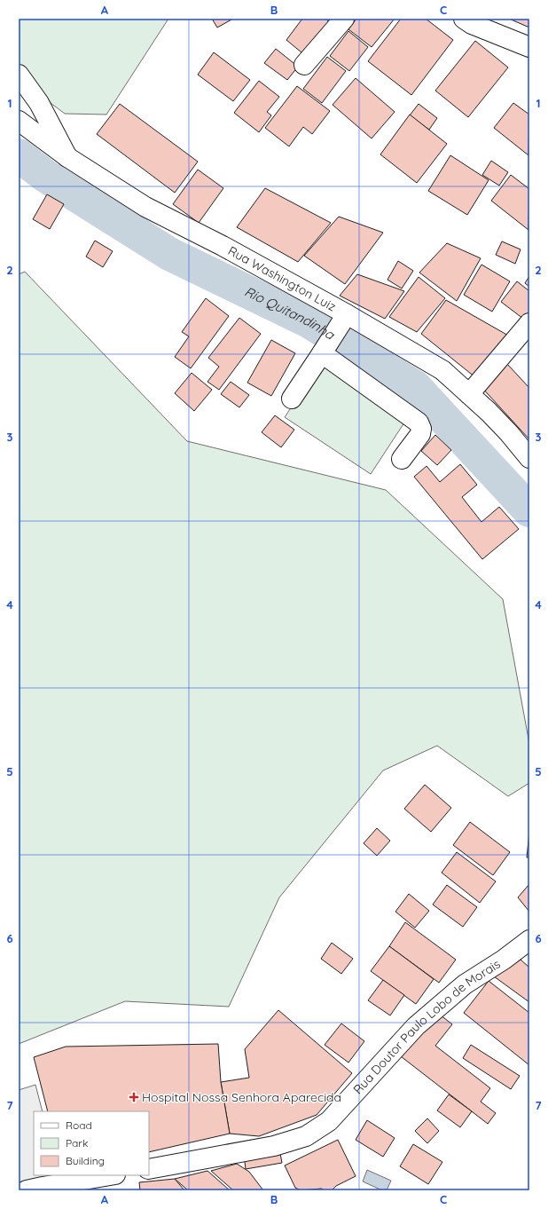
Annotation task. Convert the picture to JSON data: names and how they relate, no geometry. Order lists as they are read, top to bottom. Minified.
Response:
{"streets":{"street":["Rua Washington Luiz","Rua Doutor Paulo Lobo de Morais"]},"water":["Rio Quitandinha"],"places":{"health":["Hospital Nossa Senhora Aparecida"]},"legend":["Road","Park","Building"],"grid":{"columns":["A","B","C"],"rows":["1","2","3","4","5","6","7"]}}
